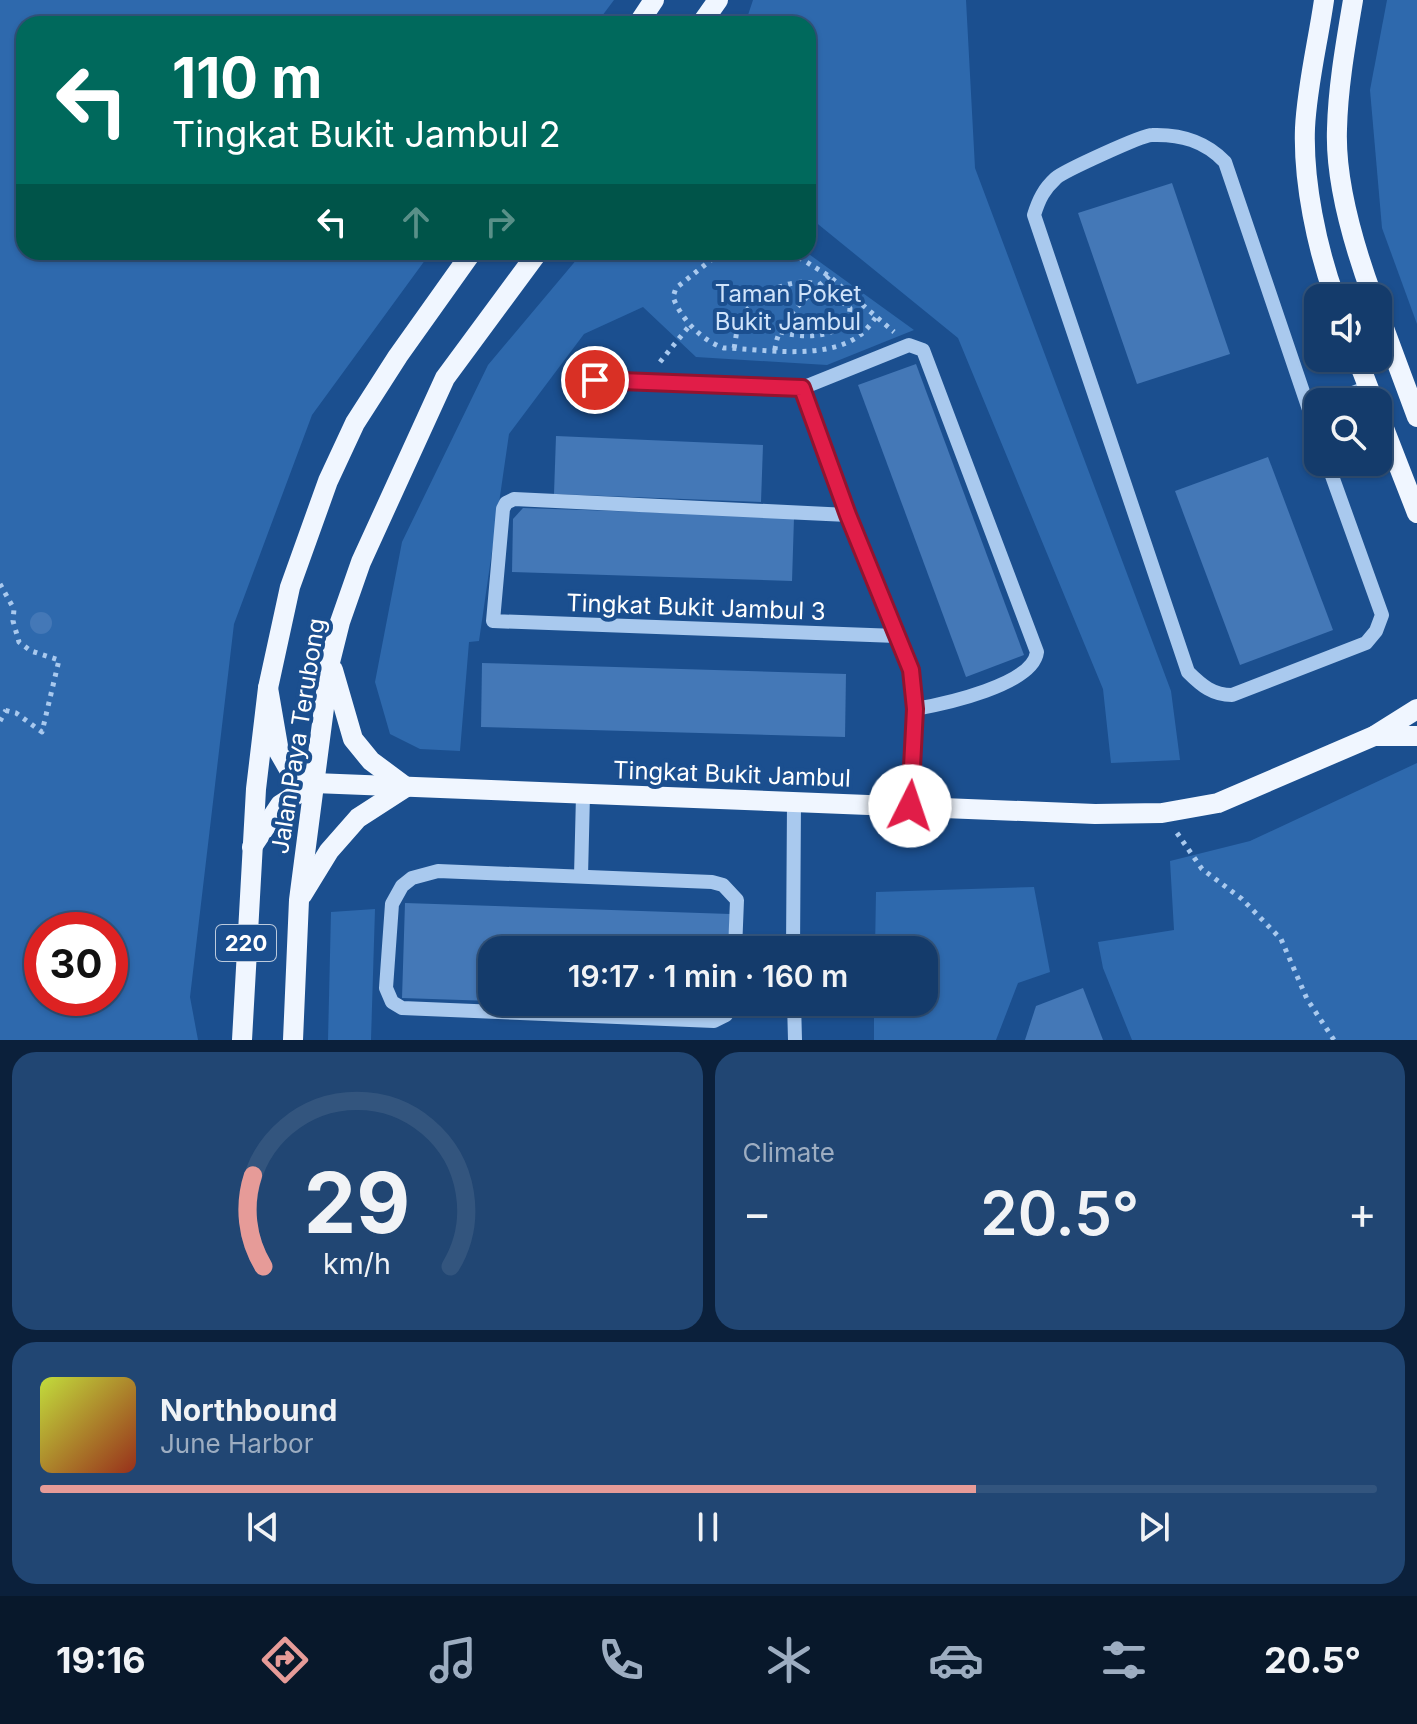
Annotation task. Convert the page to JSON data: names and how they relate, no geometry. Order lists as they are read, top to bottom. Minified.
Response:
{"streets":{"main road":["Jalan Paya Terubong","Tingkat Bukit Jambul","220"],"street":["Tingkat Bukit Jambul 3"]},"crossings":[["Jalan Paya Terubong","Tingkat Bukit Jambul"]],"parks":["Taman Poket Bukit Jambul"],"page":{"turn":["110 m","Tingkat Bukit Jambul 2"],"limit":"30","trip":"19:17 · 1 min · 160 m","tile":"Climate","heat":["−","20.5°","+"],"song":["Northbound","June Harbor"],"tabs":["19:16","20.5°"],"gauge":["29","km/h"]}}
